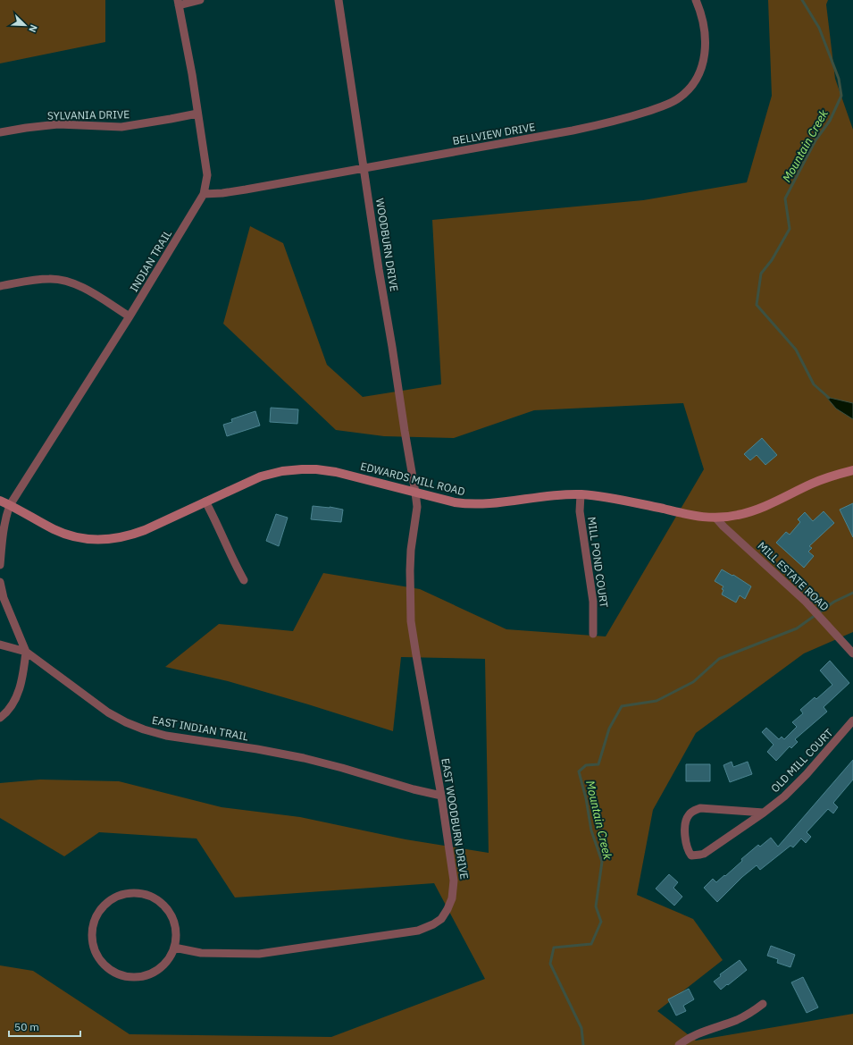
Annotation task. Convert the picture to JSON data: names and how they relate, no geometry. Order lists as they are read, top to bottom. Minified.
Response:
{"streets":{"street":["SYLVANIA DRIVE","BELLVIEW DRIVE","WOODBURN DRIVE","INDIAN TRAIL","EDWARDS MILL ROAD","MILL POND COURT","MILL ESTATE ROAD","EAST INDIAN TRAIL","OLD MILL COURT","EAST WOODBURN DRIVE"]},"crossings":[["SYLVANIA DRIVE","INDIAN TRAIL"],["BELLVIEW DRIVE","WOODBURN DRIVE"],["BELLVIEW DRIVE","INDIAN TRAIL"],["WOODBURN DRIVE","EDWARDS MILL ROAD"],["WOODBURN DRIVE","EAST WOODBURN DRIVE"],["INDIAN TRAIL","EDWARDS MILL ROAD"],["EDWARDS MILL ROAD","MILL POND COURT"],["EDWARDS MILL ROAD","MILL ESTATE ROAD"],["EDWARDS MILL ROAD","EAST WOODBURN DRIVE"],["EAST INDIAN TRAIL","EAST WOODBURN DRIVE"]],"water":["Mountain Creek"],"scale_bar":"50 m","north":"bottom right"}
